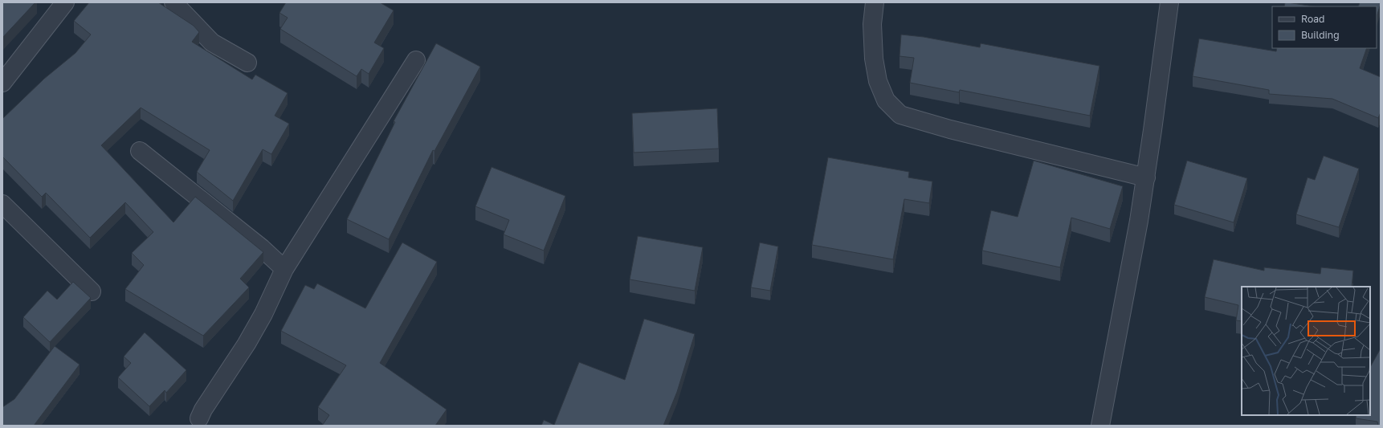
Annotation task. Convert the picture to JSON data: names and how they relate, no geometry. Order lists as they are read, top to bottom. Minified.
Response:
{"legend":["Road","Building"]}
